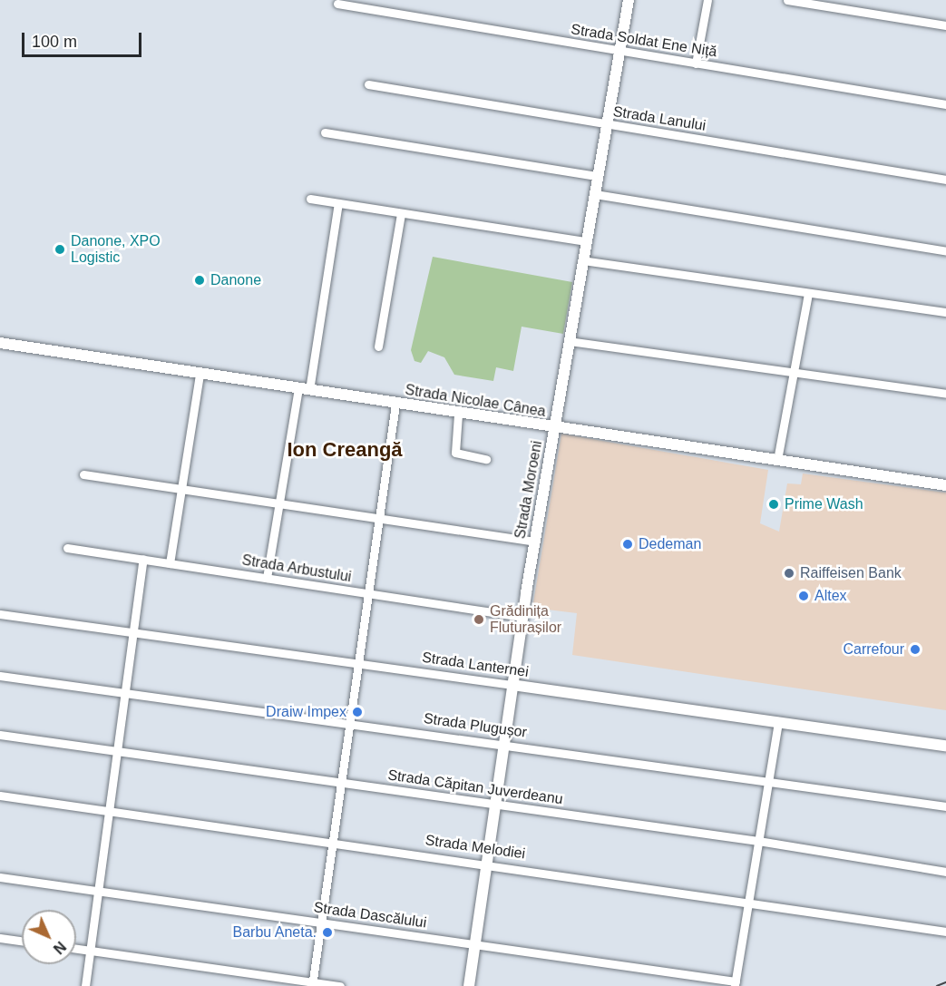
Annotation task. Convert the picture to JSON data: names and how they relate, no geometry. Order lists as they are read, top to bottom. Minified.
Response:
{"streets":{"street":["Strada Soldat Ene Niță","Strada Lanului","Strada Nicolae Cânea","Strada Moroeni","Strada Arbustului","Strada Lanternei","Strada Plugușor","Strada Căpitan Juverdeanu","Strada Melodiei","Strada Dascălului"]},"crossings":[["Strada Soldat Ene Niță","Strada Moroeni"],["Strada Lanului","Strada Moroeni"],["Strada Nicolae Cânea","Strada Moroeni"],["Strada Moroeni","Strada Arbustului"],["Strada Moroeni","Strada Lanternei"],["Strada Moroeni","Strada Plugușor"],["Strada Moroeni","Strada Căpitan Juverdeanu"],["Strada Moroeni","Strada Melodiei"],["Strada Moroeni","Strada Dascălului"]],"districts":["Ion Creangă"],"places":["Danone, XPO Logistic","Danone","Prime Wash","Dedeman","Raiffeisen Bank","Altex","Grădinița Fluturașilor","Carrefour","Draiw Impex","Barbu Aneta."],"scale_bar":"100 m","north":"bottom right"}
